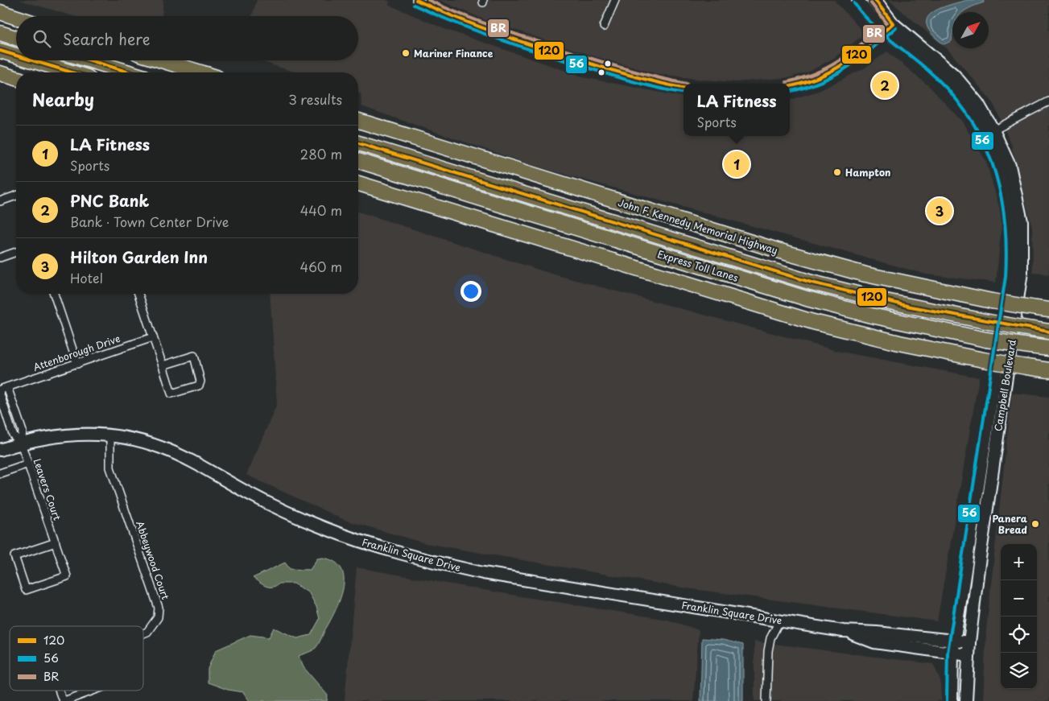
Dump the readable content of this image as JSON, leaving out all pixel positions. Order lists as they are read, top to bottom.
{
  "streets": {
    "highway": ["John F. Kennedy Memorial Highway", "Express Toll Lanes"],
    "main road": ["Campbell Boulevard", "Franklin Square Drive"],
    "street": ["Attenborough Drive", "Leavers Court", "Abbeywood Court"]
  },
  "crossings": [
    ["Attenborough Drive", "Leavers Court"],
    ["Attenborough Drive", "Franklin Square Drive"],
    ["Campbell Boulevard", "Franklin Square Drive"],
    ["Leavers Court", "Franklin Square Drive"],
    ["Franklin Square Drive", "Abbeywood Court"]
  ],
  "places": ["Mariner Finance", "Hampton", "Panera Bread"],
  "lines": ["transit line 120", "transit line BR", "transit line 56"],
  "legend": ["120", "56", "BR"],
  "north": "top right",
  "page": {
    "search": "Search here",
    "pins": ["2", "1", "3"],
    "heading": ["Nearby", "3 results"],
    "popup": ["LA Fitness", "Sports"],
    "list": [
      {
        "mark": "1",
        "name": "LA Fitness",
        "note": "Sports",
        "value": "280 m"
      },
      {
        "mark": "2",
        "name": "PNC Bank",
        "note": "Bank · Town Center Drive",
        "value": "440 m"
      },
      {
        "mark": "3",
        "name": "Hilton Garden Inn",
        "note": "Hotel",
        "value": "460 m"
      }
    ],
    "map_buttons": ["+", "−"]
  }
}
